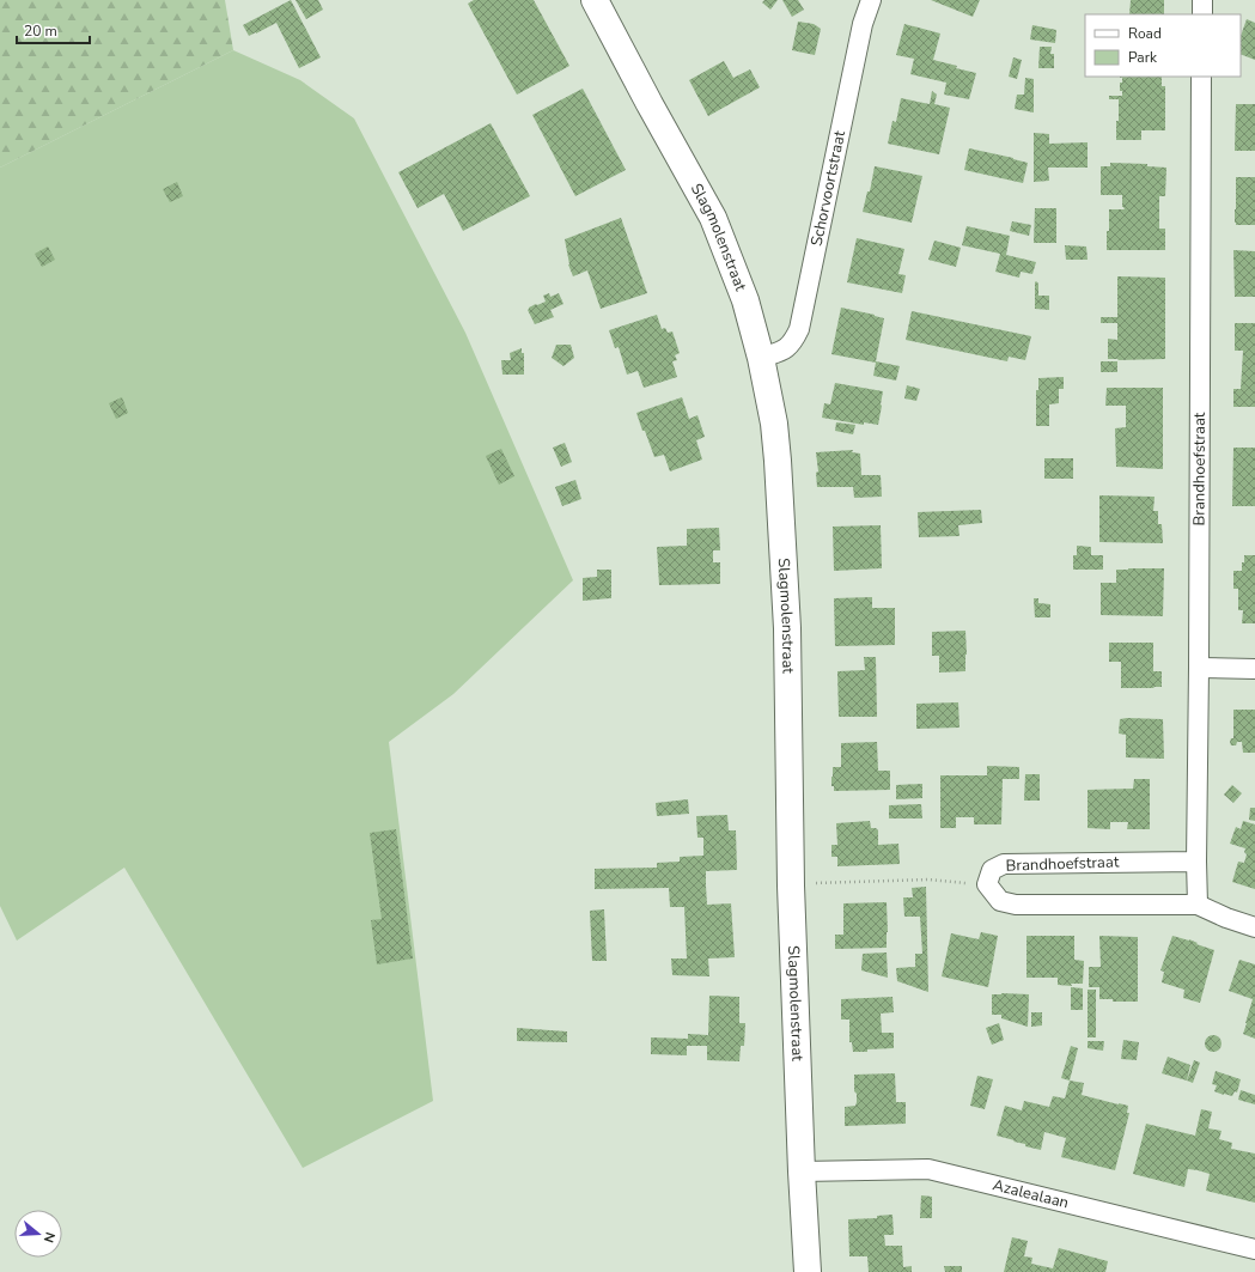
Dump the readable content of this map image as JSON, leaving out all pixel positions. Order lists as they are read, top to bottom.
{
  "streets": {
    "street": [
      "Schorvoortstraat",
      "Slagmolenstraat",
      "Brandhoefstraat",
      "Azalealaan"
    ]
  },
  "crossings": [
    ["Schorvoortstraat", "Slagmolenstraat"],
    ["Slagmolenstraat", "Azalealaan"]
  ],
  "legend": ["Road", "Park"],
  "scale_bar": "20 m",
  "north": "right"
}
